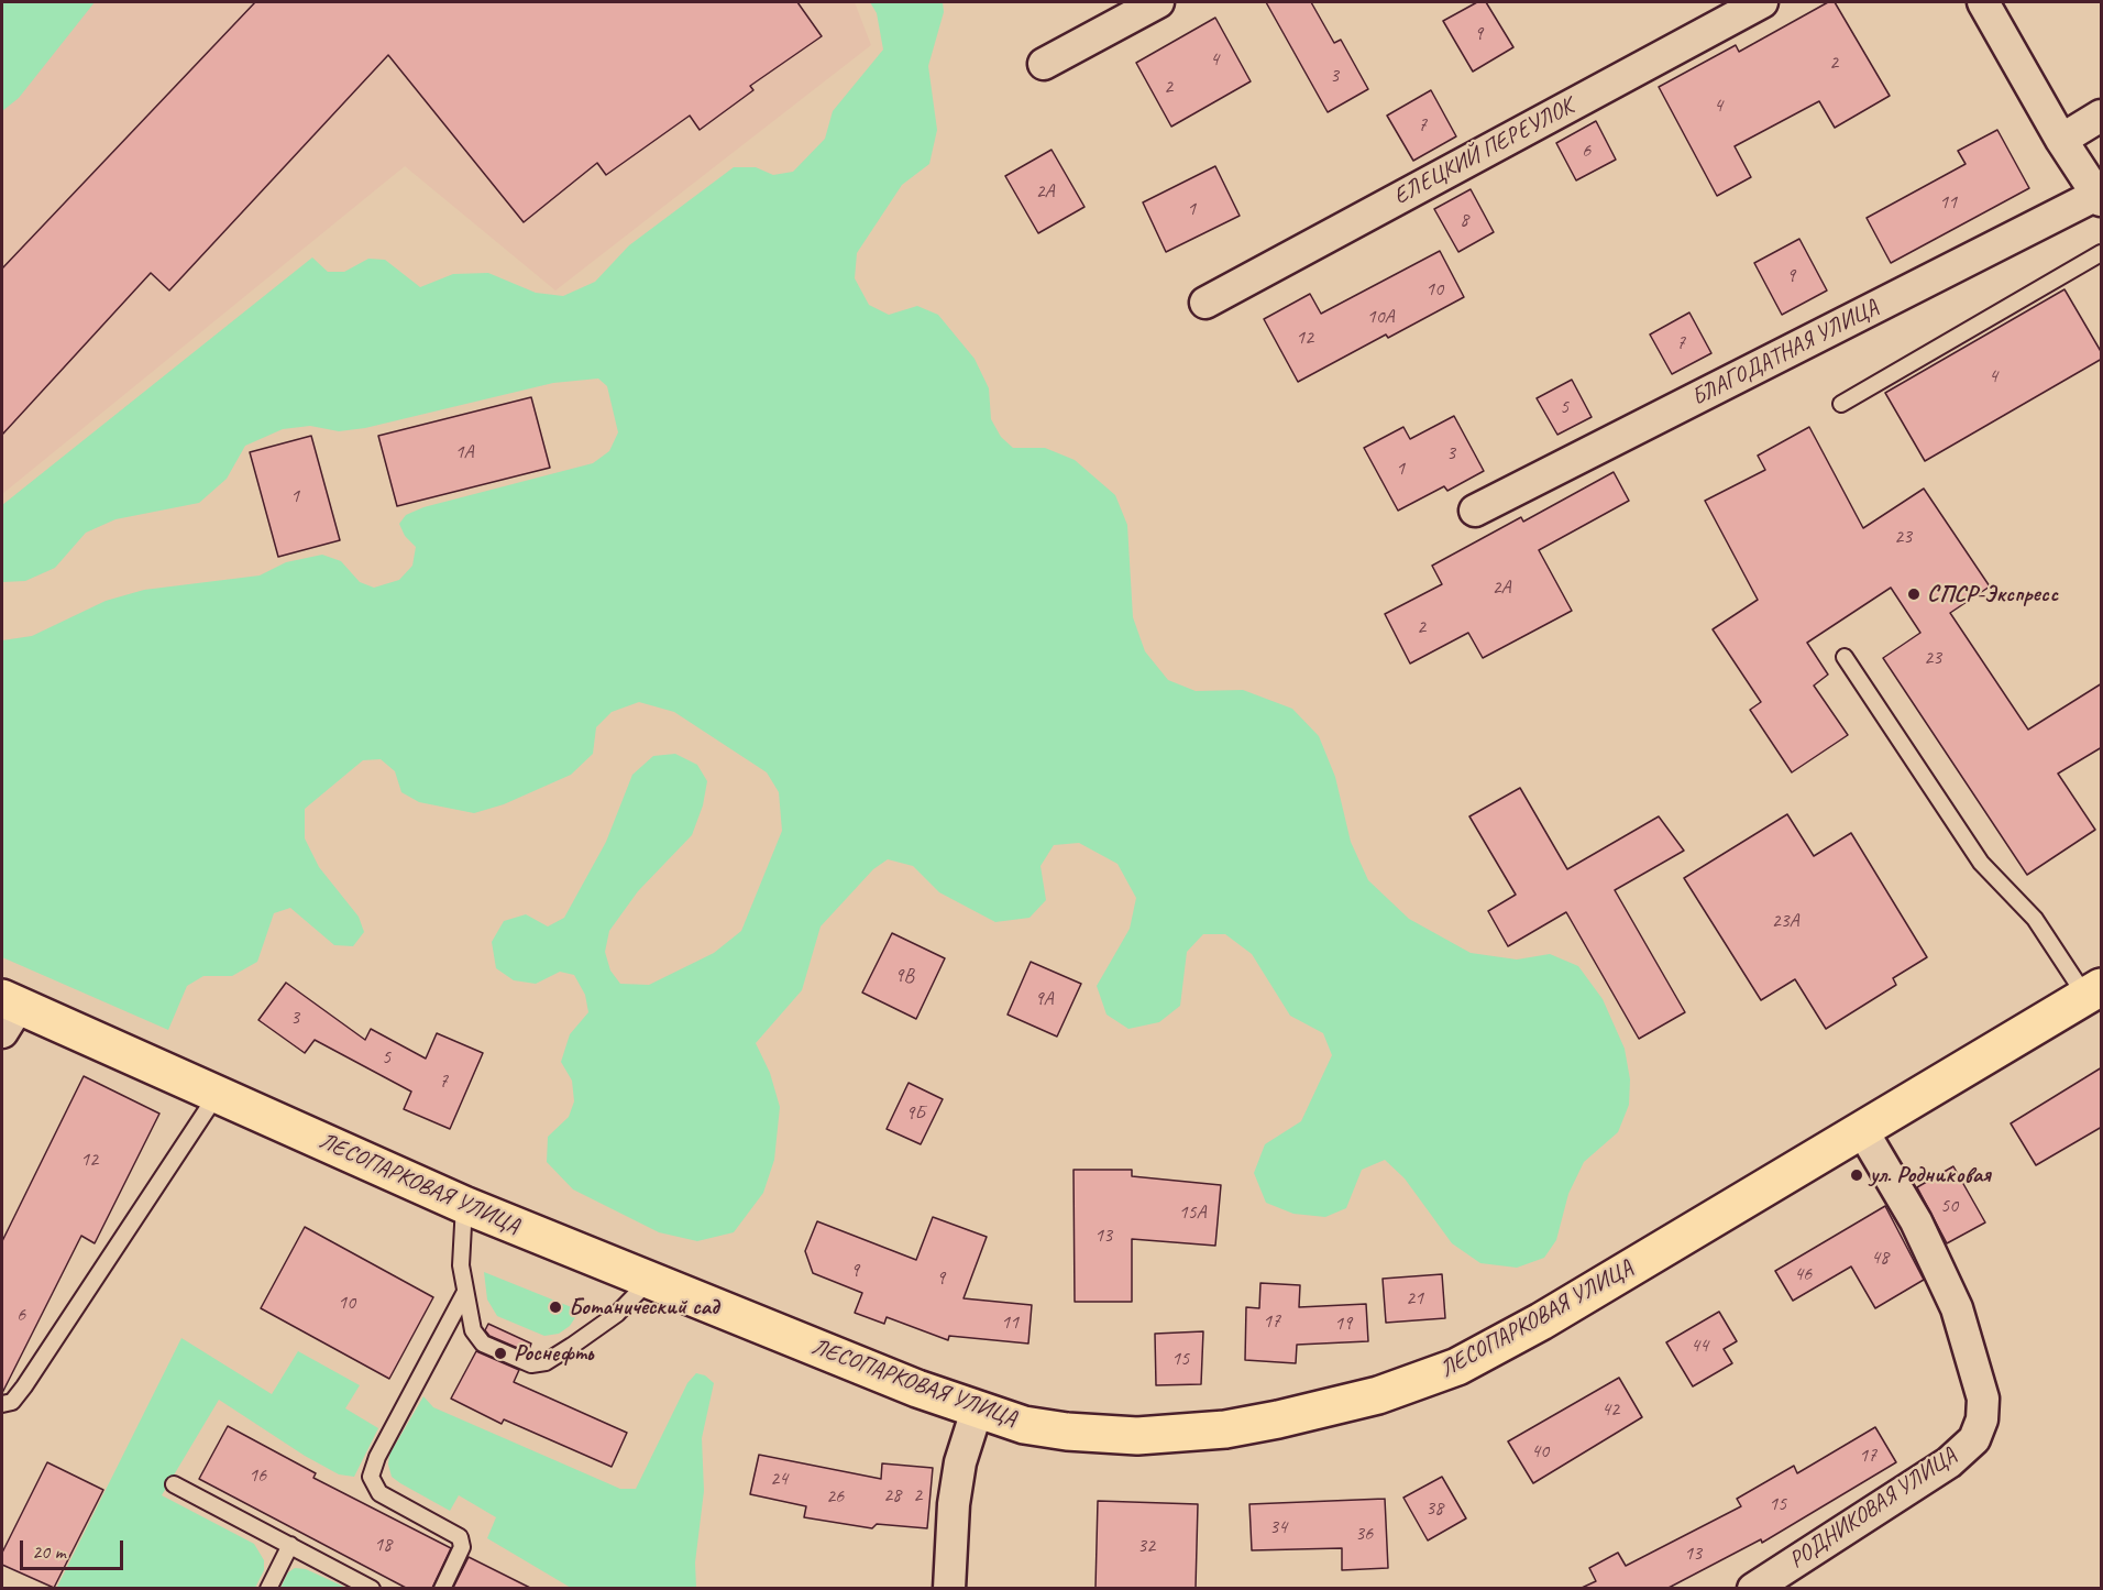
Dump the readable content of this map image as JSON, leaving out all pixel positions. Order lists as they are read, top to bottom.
{
  "streets": {
    "main road": ["ЛЕСОПАРКОВАЯ УЛИЦА"],
    "street": ["ЕЛЕЦКИЙ ПЕРЕУЛОК", "БЛАГОДАТНАЯ УЛИЦА", "РОДНИКОВАЯ УЛИЦА"]
  },
  "crossings": [
    ["ЛЕСОПАРКОВАЯ УЛИЦА", "РОДНИКОВАЯ УЛИЦА"]
  ],
  "places": [
    "СПСР-Экспресс",
    "ул. Родниковая",
    "Ботанический сад",
    "Роснефть"
  ],
  "house_numbers": [
    "9",
    "4",
    "2",
    "3",
    "2",
    "4",
    "7",
    "6",
    "2А",
    "11",
    "1",
    "8",
    "9",
    "10",
    "10А",
    "12",
    "7",
    "4",
    "5",
    "1А",
    "3",
    "1",
    "1",
    "23",
    "2А",
    "2",
    "23",
    "23А",
    "9В",
    "9А",
    "3",
    "5",
    "7",
    "9Б",
    "12",
    "50",
    "15А",
    "13",
    "48",
    "9",
    "46",
    "9",
    "21",
    "10",
    "6",
    "17",
    "11",
    "19",
    "44",
    "15",
    "42",
    "40",
    "17",
    "16",
    "24",
    "28",
    "2",
    "26",
    "15",
    "38",
    "34",
    "36",
    "18",
    "32",
    "13"
  ],
  "scale_bar": "20 m"
}
